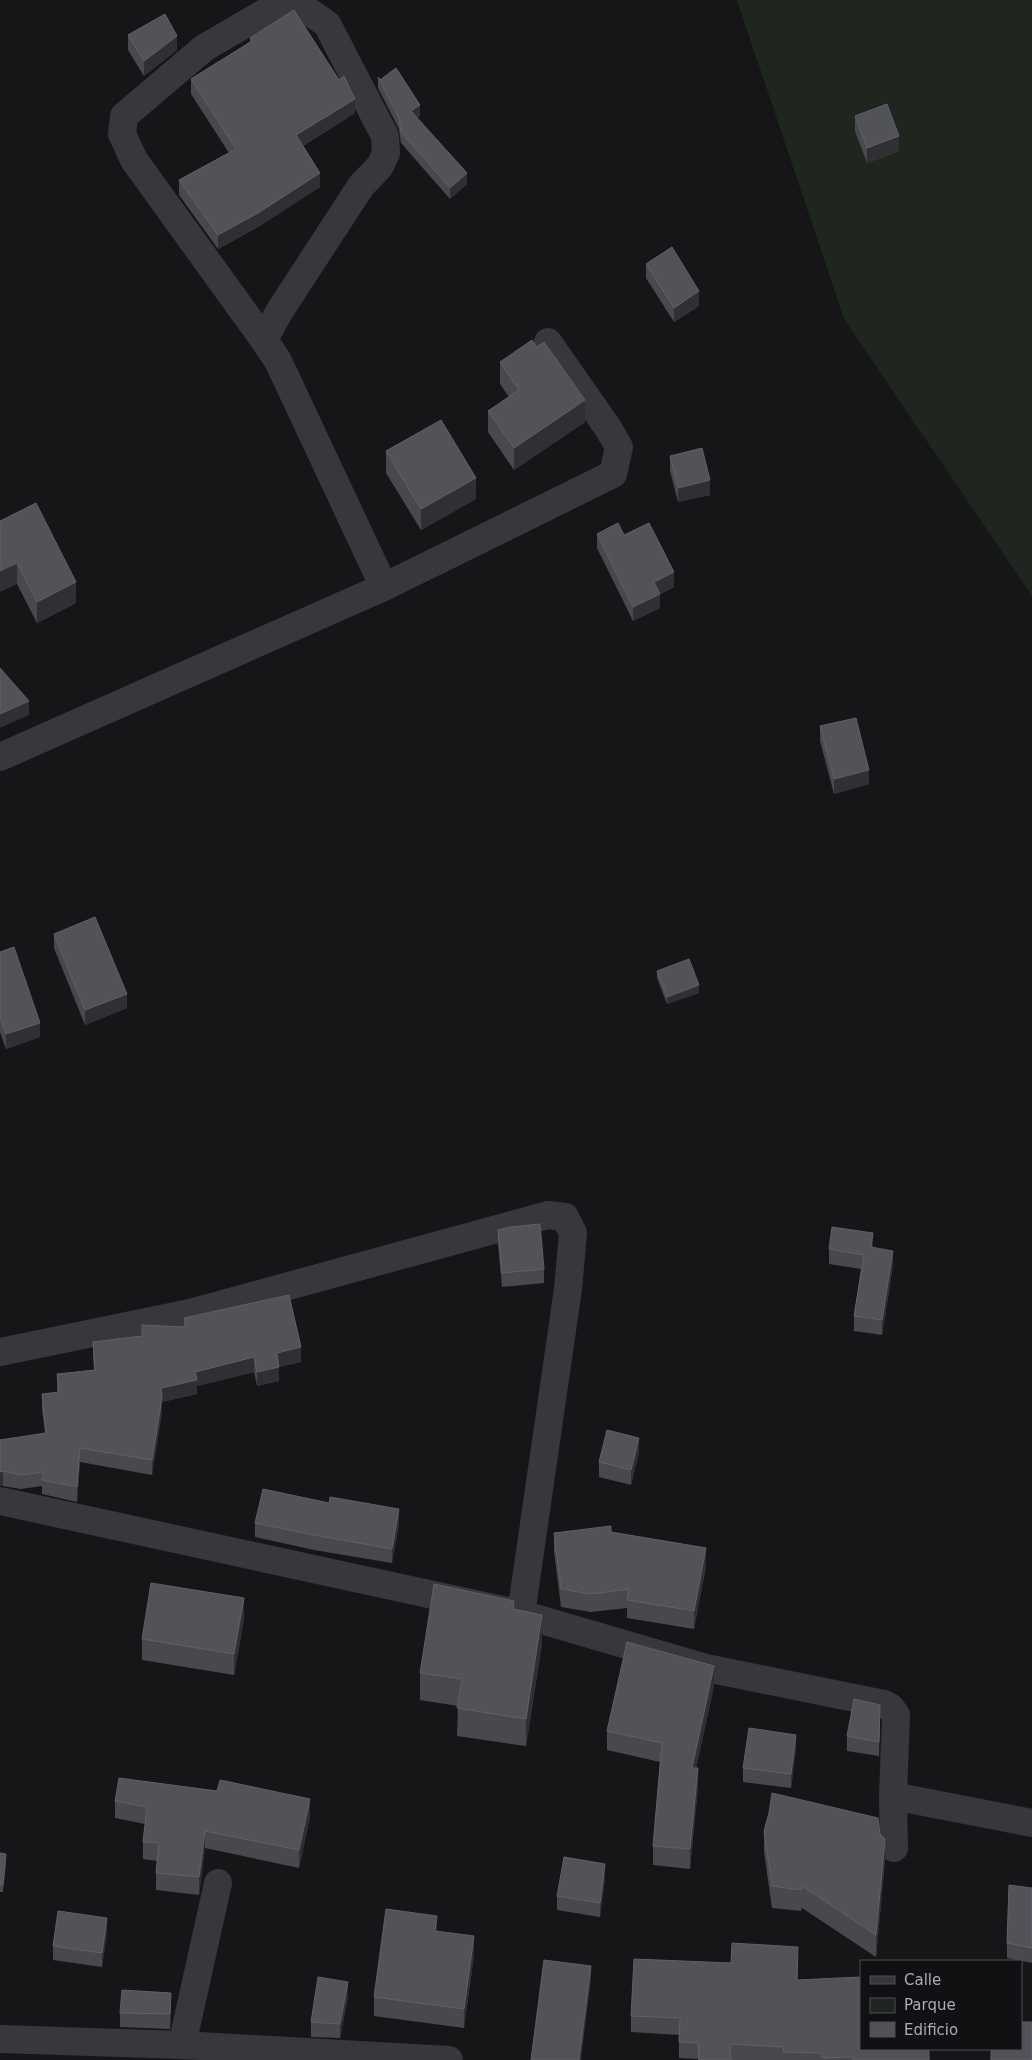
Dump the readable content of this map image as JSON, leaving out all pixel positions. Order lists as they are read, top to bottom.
{
  "legend": ["Calle", "Parque", "Edificio"]
}
